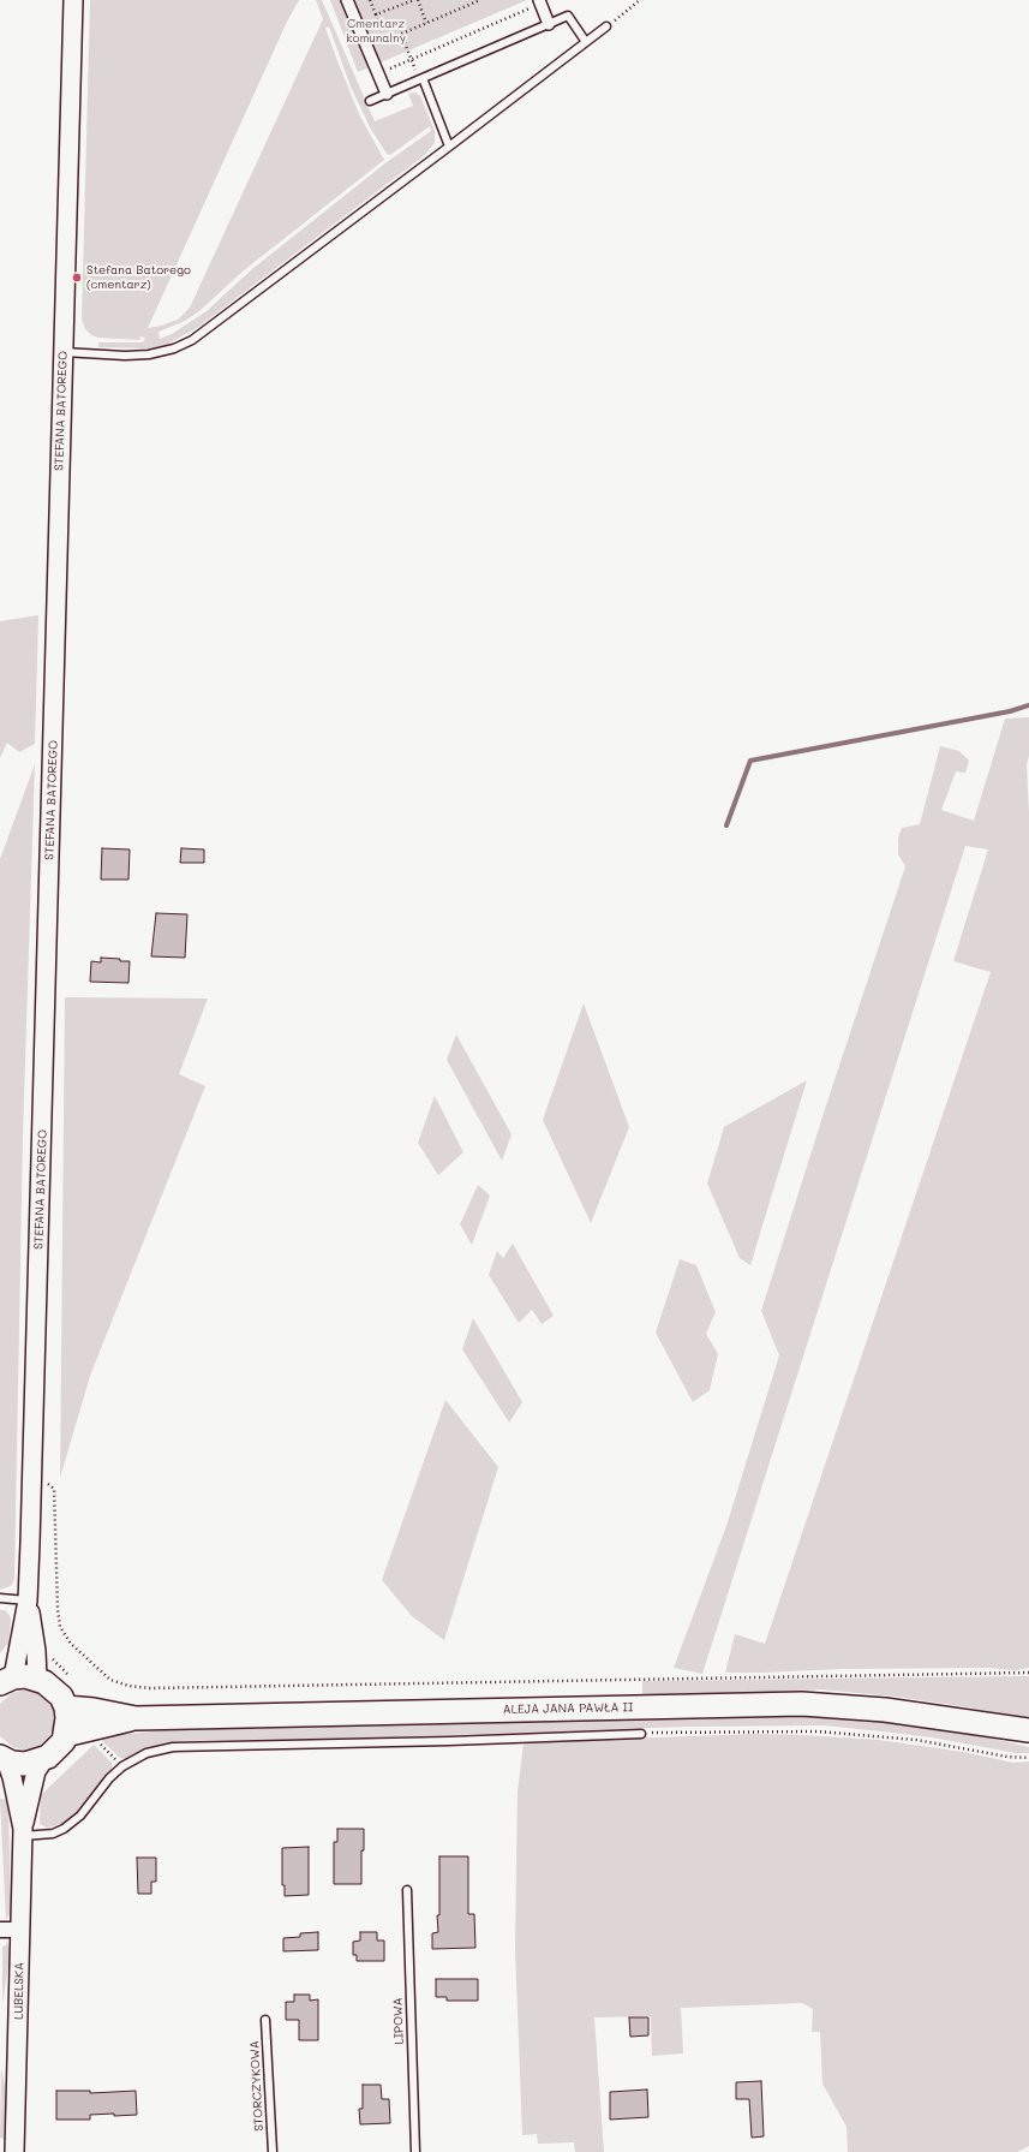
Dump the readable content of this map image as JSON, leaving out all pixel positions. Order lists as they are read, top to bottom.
{
  "streets": {
    "main road": ["ALEJA JANA PAWŁA II"],
    "street": ["STEFANA BATOREGO", "LUBELSKA"],
    "lane": ["LIPOWA", "STORCZYKOWA"]
  },
  "parks": ["Cmentarz komunalny"],
  "places": ["Stefana Batorego (cmentarz)"]
}
